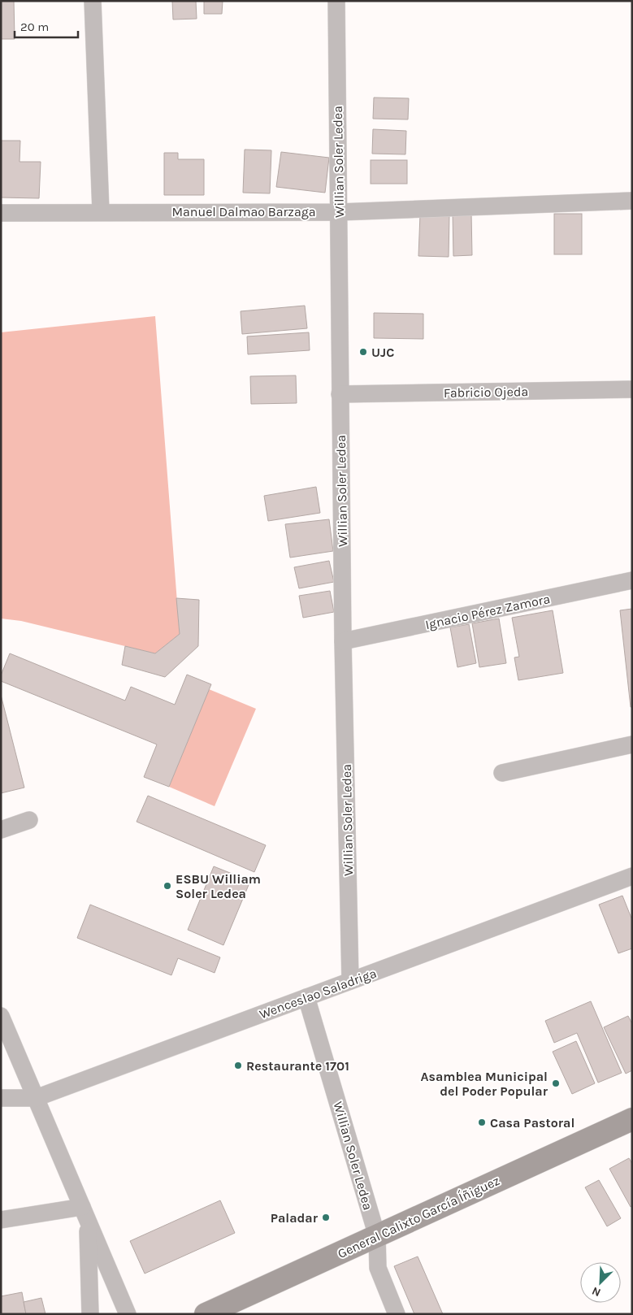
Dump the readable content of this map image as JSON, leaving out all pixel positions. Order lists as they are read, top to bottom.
{
  "streets": {
    "main road": ["General Calixto García Íñiguez"],
    "street": [
      "Willian Soler Ledea",
      "Manuel Dalmao Barzaga",
      "Fabricio Ojeda",
      "Ignacio Pérez Zamora",
      "Wenceslao Saladriga"
    ]
  },
  "crossings": [
    ["Willian Soler Ledea", "Manuel Dalmao Barzaga"],
    ["Willian Soler Ledea", "Fabricio Ojeda"],
    ["Willian Soler Ledea", "Ignacio Pérez Zamora"],
    ["Willian Soler Ledea", "Wenceslao Saladriga"],
    ["Willian Soler Ledea", "General Calixto García Íñiguez"]
  ],
  "places": [
    "UJC",
    "ESBU William Soler Ledea",
    "Restaurante 1701",
    "Asamblea Municipal del Poder Popular",
    "Casa Pastoral",
    "Paladar"
  ],
  "scale_bar": "20 m",
  "north": "bottom left"
}
